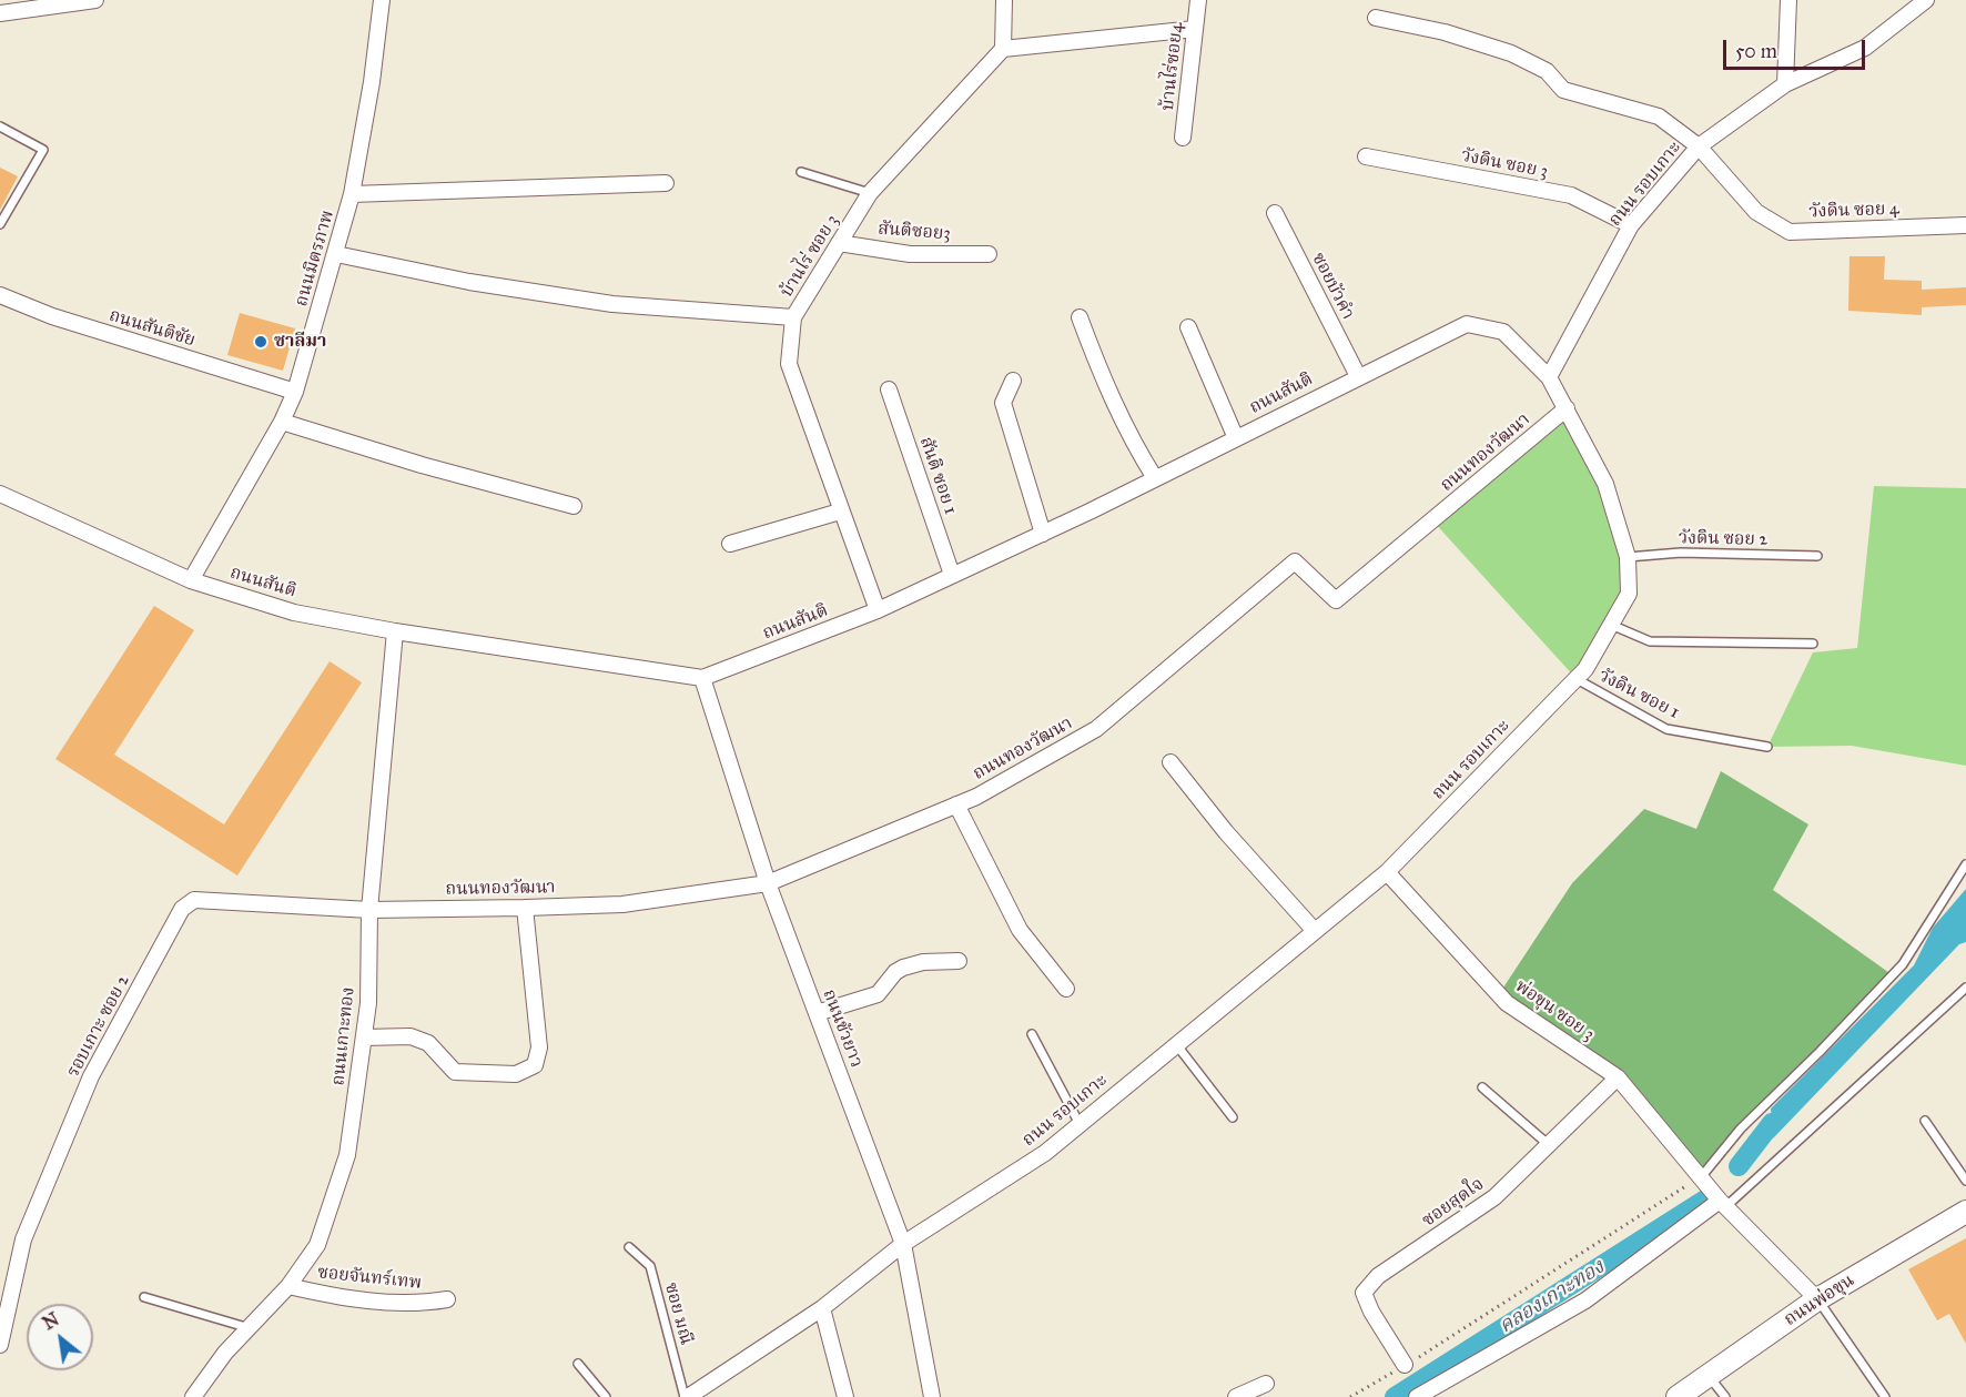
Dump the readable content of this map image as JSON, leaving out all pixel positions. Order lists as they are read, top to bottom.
{
  "streets": {
    "main road": ["ถนนพ่อขุน"],
    "street": [
      "บ้านไร่ซอย4",
      "วังดิน ซอย 3",
      "ถนน รอบเกาะ",
      "วังดิน ซอย 4",
      "สันติซอย3",
      "บ้านไร่ ซอย 3",
      "ถนนมิตรภาพ",
      "ซอยบัวคำ",
      "ถนนสันติชัย",
      "ถนนสันติ",
      "ถนนทองวัฒนา",
      "สันติ ซอย 1",
      "พ่อขุน ซอย 3",
      "รอบเกาะ ซอย 2",
      "ถนนขัวยาว",
      "ถนนเกาะทอง",
      "ซอยสุดใจ",
      "ซอยจันทร์เทพ"
    ],
    "lane": ["วังดิน ซอย 2", "วังดิน ซอย 1", "ซอย มณี"]
  },
  "crossings": [
    ["วังดิน ซอย 3", "ถนน รอบเกาะ"],
    ["ถนน รอบเกาะ", "วังดิน ซอย 4"],
    ["ถนน รอบเกาะ", "ถนนสันติ"],
    ["ถนน รอบเกาะ", "ถนนทองวัฒนา"],
    ["ถนน รอบเกาะ", "วังดิน ซอย 2"],
    ["ถนน รอบเกาะ", "วังดิน ซอย 1"],
    ["ถนน รอบเกาะ", "พ่อขุน ซอย 3"],
    ["ถนน รอบเกาะ", "ถนนขัวยาว"],
    ["ถนน รอบเกาะ", "ซอย มณี"],
    ["สันติซอย3", "บ้านไร่ ซอย 3"],
    ["บ้านไร่ ซอย 3", "ถนนสันติ"],
    ["ถนนมิตรภาพ", "ถนนสันติชัย"],
    ["ถนนมิตรภาพ", "ถนนสันติ"],
    ["ซอยบัวคำ", "ถนนสันติ"],
    ["ถนนสันติ", "สันติ ซอย 1"],
    ["ถนนสันติ", "ถนนขัวยาว"],
    ["ถนนสันติ", "ถนนเกาะทอง"],
    ["ถนนทองวัฒนา", "รอบเกาะ ซอย 2"],
    ["ถนนทองวัฒนา", "ถนนขัวยาว"],
    ["ถนนทองวัฒนา", "ถนนเกาะทอง"],
    ["พ่อขุน ซอย 3", "ซอยสุดใจ"],
    ["รอบเกาะ ซอย 2", "ถนนเกาะทอง"],
    ["ถนนเกาะทอง", "ซอยจันทร์เทพ"]
  ],
  "water": ["คลองเกาะทอง"],
  "places": ["ซาลีมา"],
  "scale_bar": "50 m",
  "north": "top left"
}
